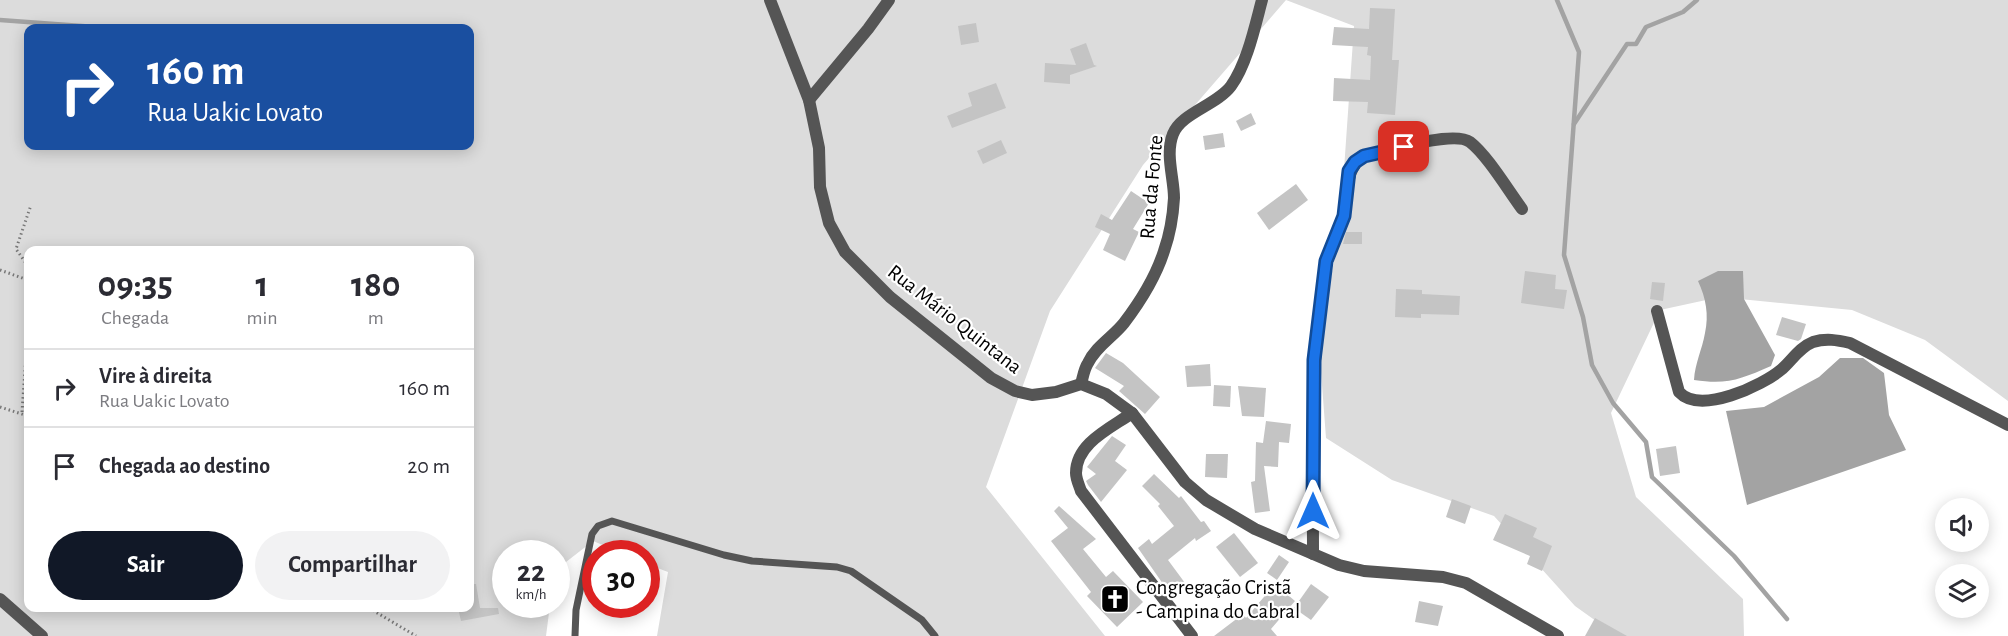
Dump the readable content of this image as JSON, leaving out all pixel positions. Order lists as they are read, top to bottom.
{
  "streets": {
    "street": ["Rua da Fonte", "Rua Mário Quintana"]
  },
  "crossings": [
    ["Rua da Fonte", "Rua Mário Quintana"]
  ],
  "places": {
    "church": ["Congregação Cristã - Campina do Cabral"]
  },
  "page": {
    "turn": ["160 m", "Rua Uakic Lovato"],
    "eta": [
      "09:35",
      "Chegada",
      "1",
      "min",
      "180",
      "m"
    ],
    "list": [
      {
        "name": "Vire à direita",
        "note": "Rua Uakic Lovato",
        "value": "160 m"
      },
      {
        "name": "Chegada ao destino",
        "value": "20 m"
      }
    ],
    "buttons": ["Sair", "Compartilhar"],
    "speed": "22 km/h",
    "limit": "30"
  }
}
